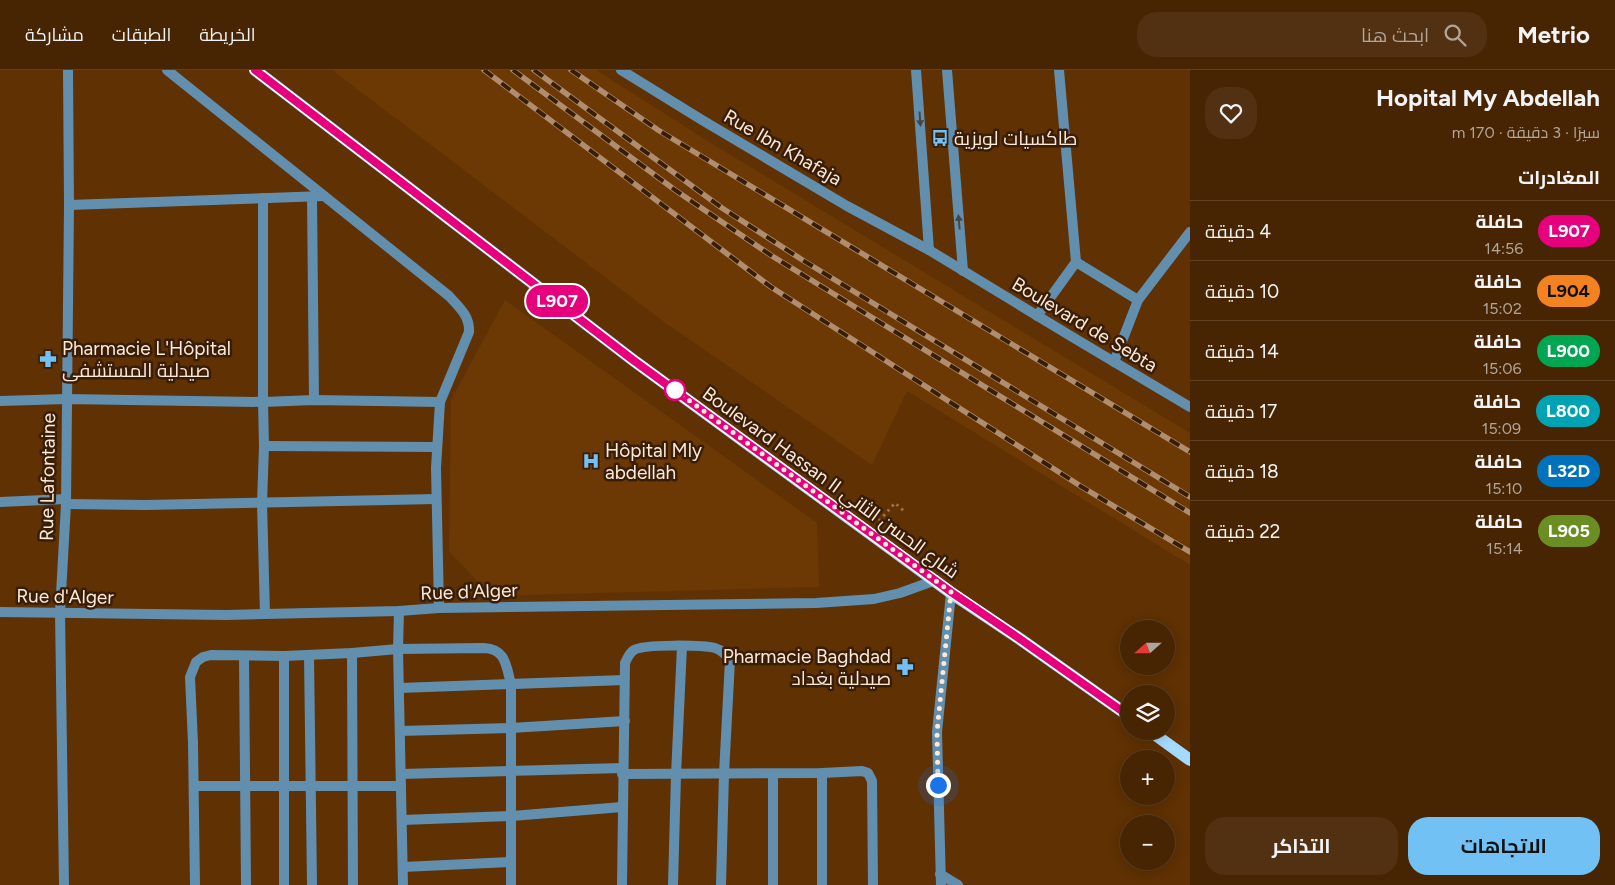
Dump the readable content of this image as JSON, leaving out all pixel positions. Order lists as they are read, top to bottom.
{
  "streets": {
    "main road": ["Boulevard Hassan II شارع الحسن الثاني"],
    "street": [
      "Rue Ibn Khafaja",
      "Boulevard de Sebta",
      "Rue Lafontaine",
      "Rue d'Alger"
    ]
  },
  "crossings": [
    ["Rue Ibn Khafaja", "Boulevard de Sebta"],
    ["Rue Lafontaine", "Rue d'Alger"],
    ["Boulevard Hassan II شارع الحسن الثاني", "Rue d'Alger"]
  ],
  "places": {
    "bus stop": ["طاكسيات لويزية"],
    "pharmacy": ["Pharmacie L'Hôpital صيدلية المستشفى", "Pharmacie Baghdad صيدلية بغداد"],
    "hospital": ["Hôpital Mly abdellah"]
  },
  "lines": ["bus line L907"],
  "north": "left",
  "page": {
    "header": "Metrio",
    "search": "ابحث هنا",
    "nav": ["الخريطة", "الطبقات", "مشاركة"],
    "heading": [
      ["Hopital My Abdellah", "سيرًا · 3 دقيقة · 170 m"],
      "المغادرات"
    ],
    "on_map": "L907",
    "list": [
      {
        "mark": "L907",
        "name": "حافلة",
        "note": "14:56",
        "value": "4 دقيقة"
      },
      {
        "mark": "L904",
        "name": "حافلة",
        "note": "15:02",
        "value": "10 دقيقة"
      },
      {
        "mark": "L900",
        "name": "حافلة",
        "note": "15:06",
        "value": "14 دقيقة"
      },
      {
        "mark": "L800",
        "name": "حافلة",
        "note": "15:09",
        "value": "17 دقيقة"
      },
      {
        "mark": "L32D",
        "name": "حافلة",
        "note": "15:10",
        "value": "18 دقيقة"
      },
      {
        "mark": "L905",
        "name": "حافلة",
        "note": "15:14",
        "value": "22 دقيقة"
      }
    ],
    "map_buttons": ["+", "−"],
    "buttons": ["الاتجاهات", "التذاكر"]
  }
}
